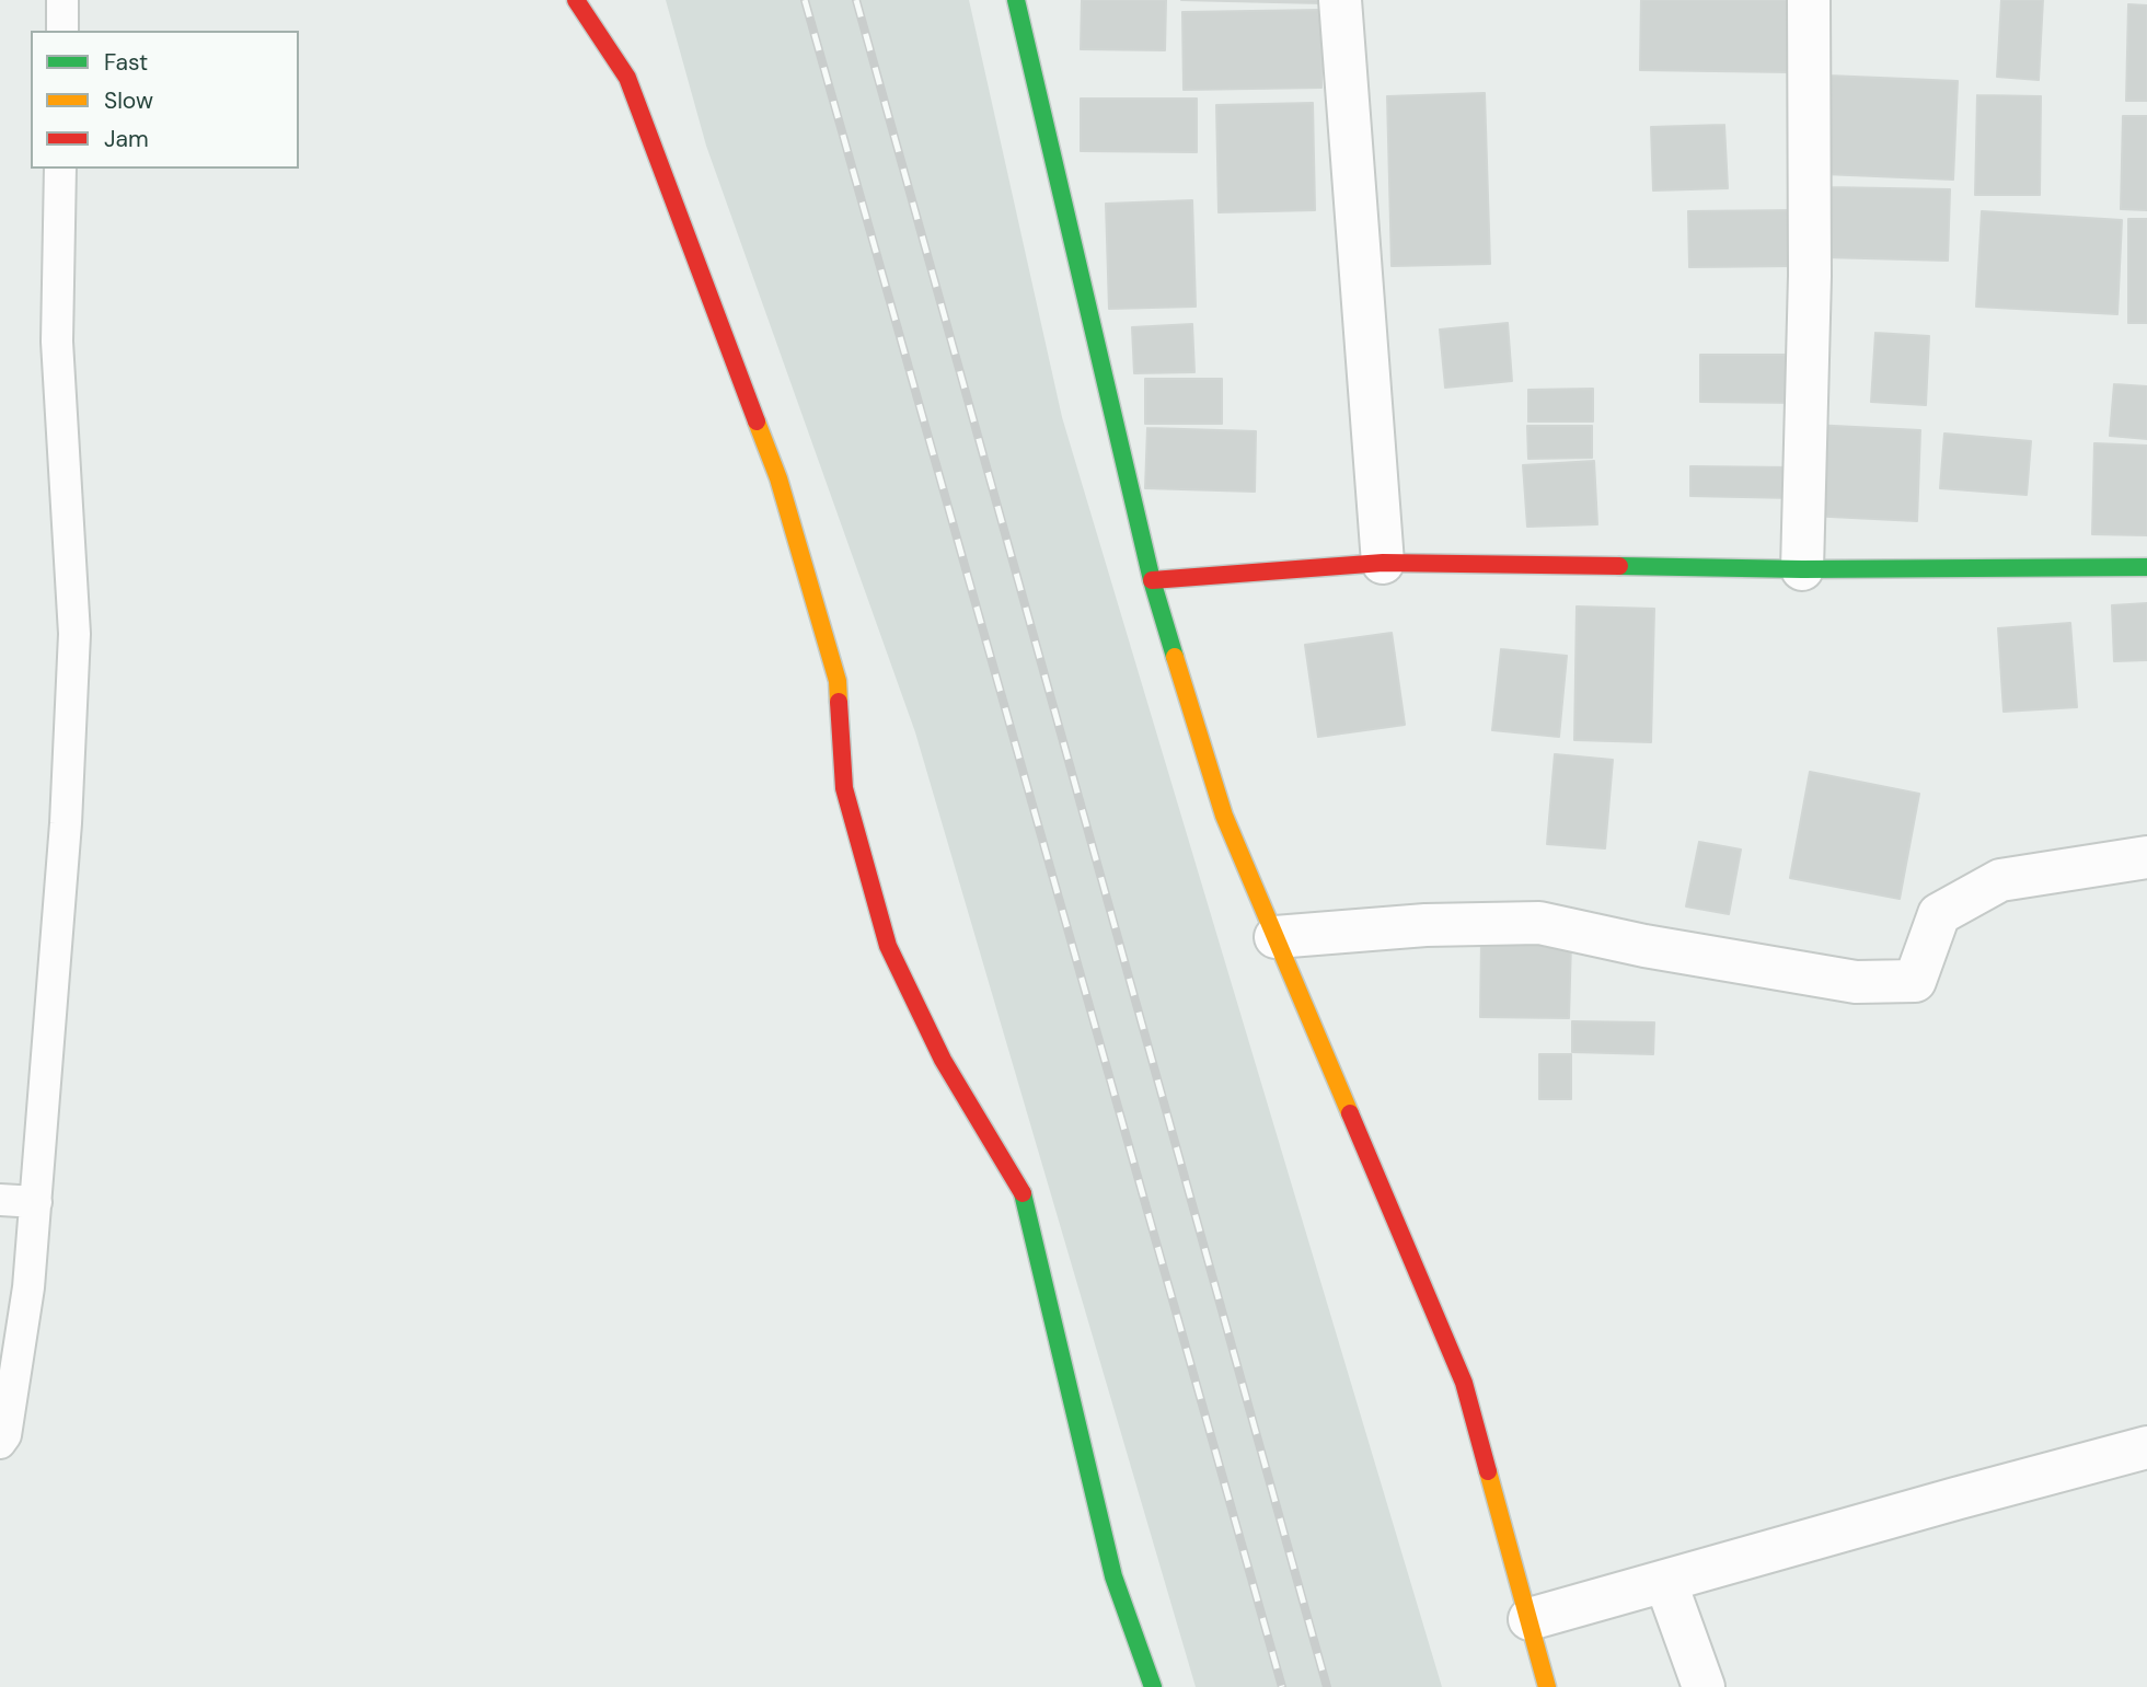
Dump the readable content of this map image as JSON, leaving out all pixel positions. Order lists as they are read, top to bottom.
{
  "legend": ["Fast", "Slow", "Jam"]
}
